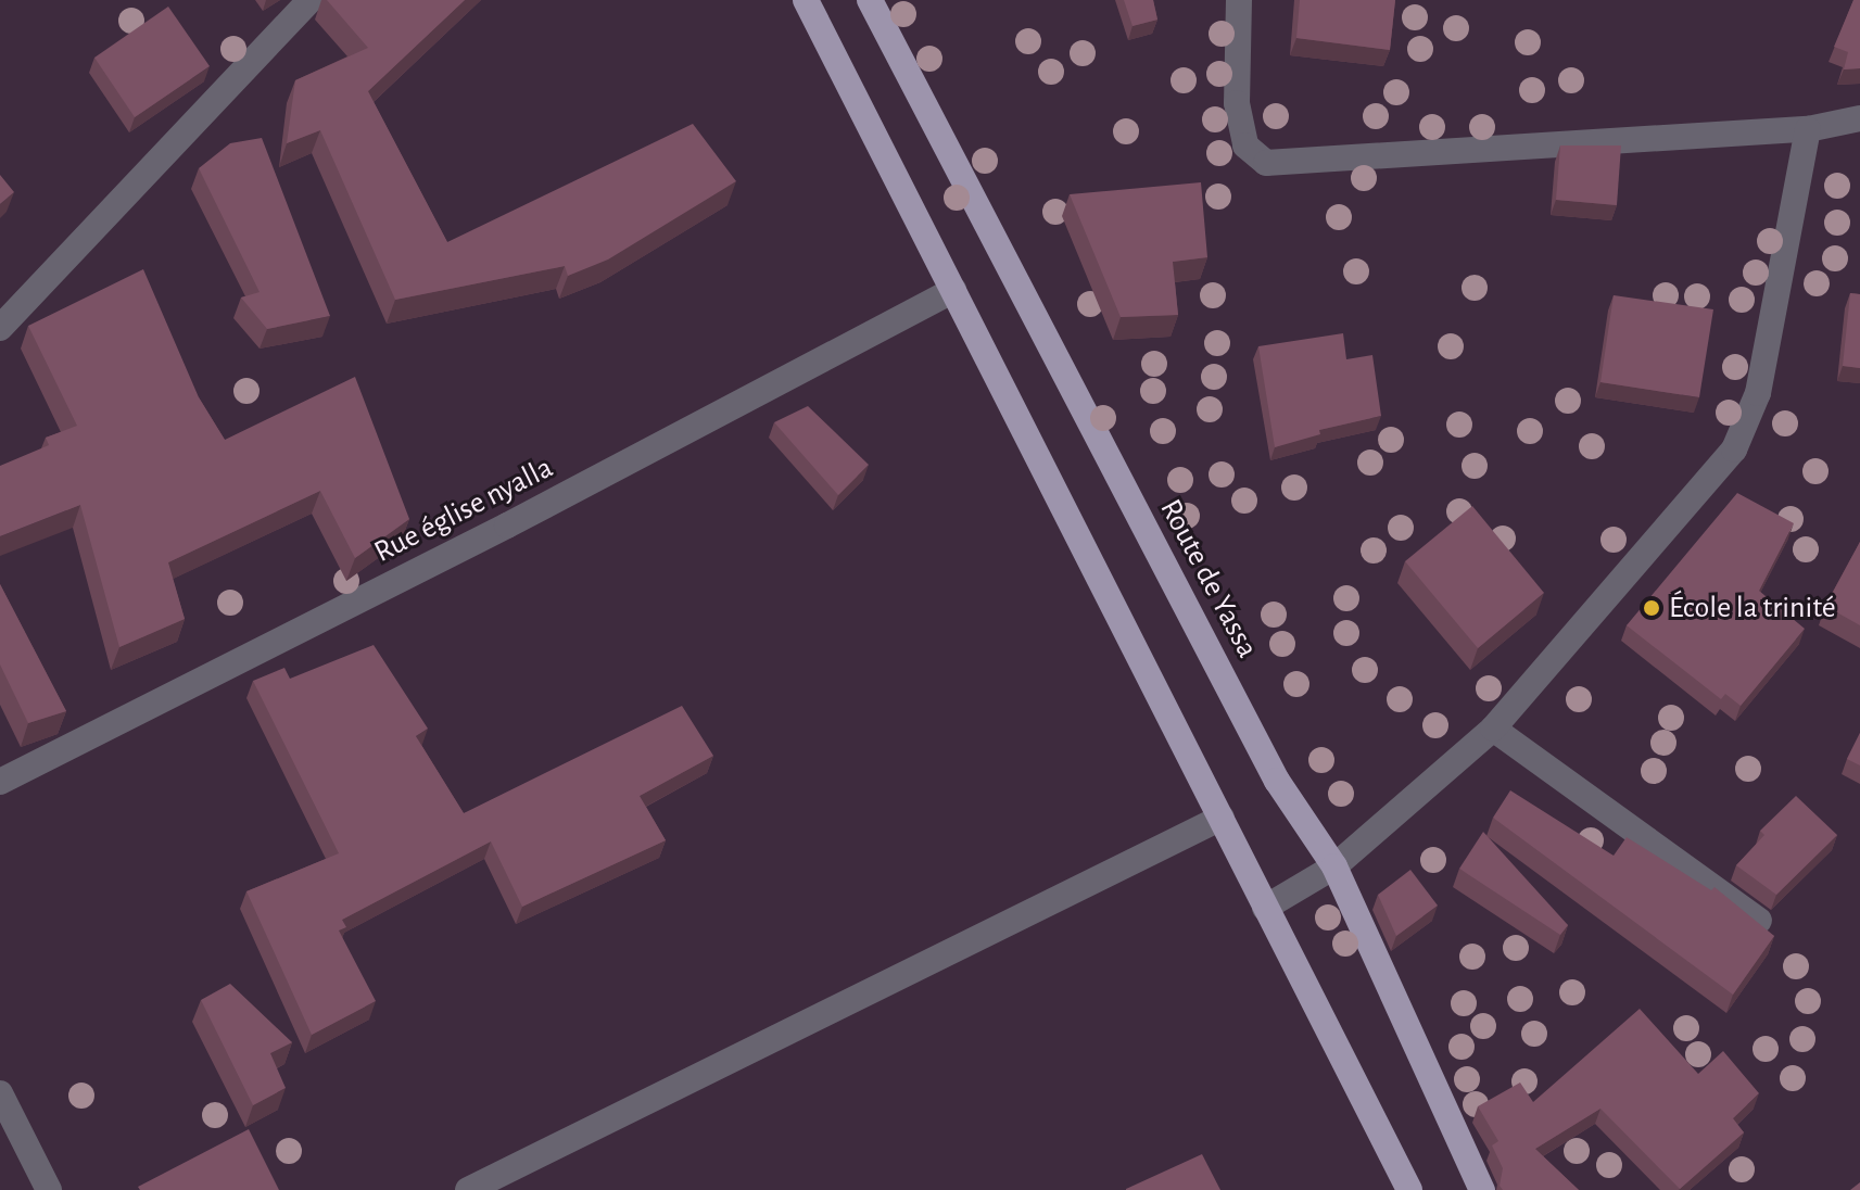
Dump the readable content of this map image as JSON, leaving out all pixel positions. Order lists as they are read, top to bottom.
{
  "streets": {
    "main road": ["Route de Yassa"],
    "street": ["Rue église nyalla"]
  },
  "places": ["École la trinité"]
}
